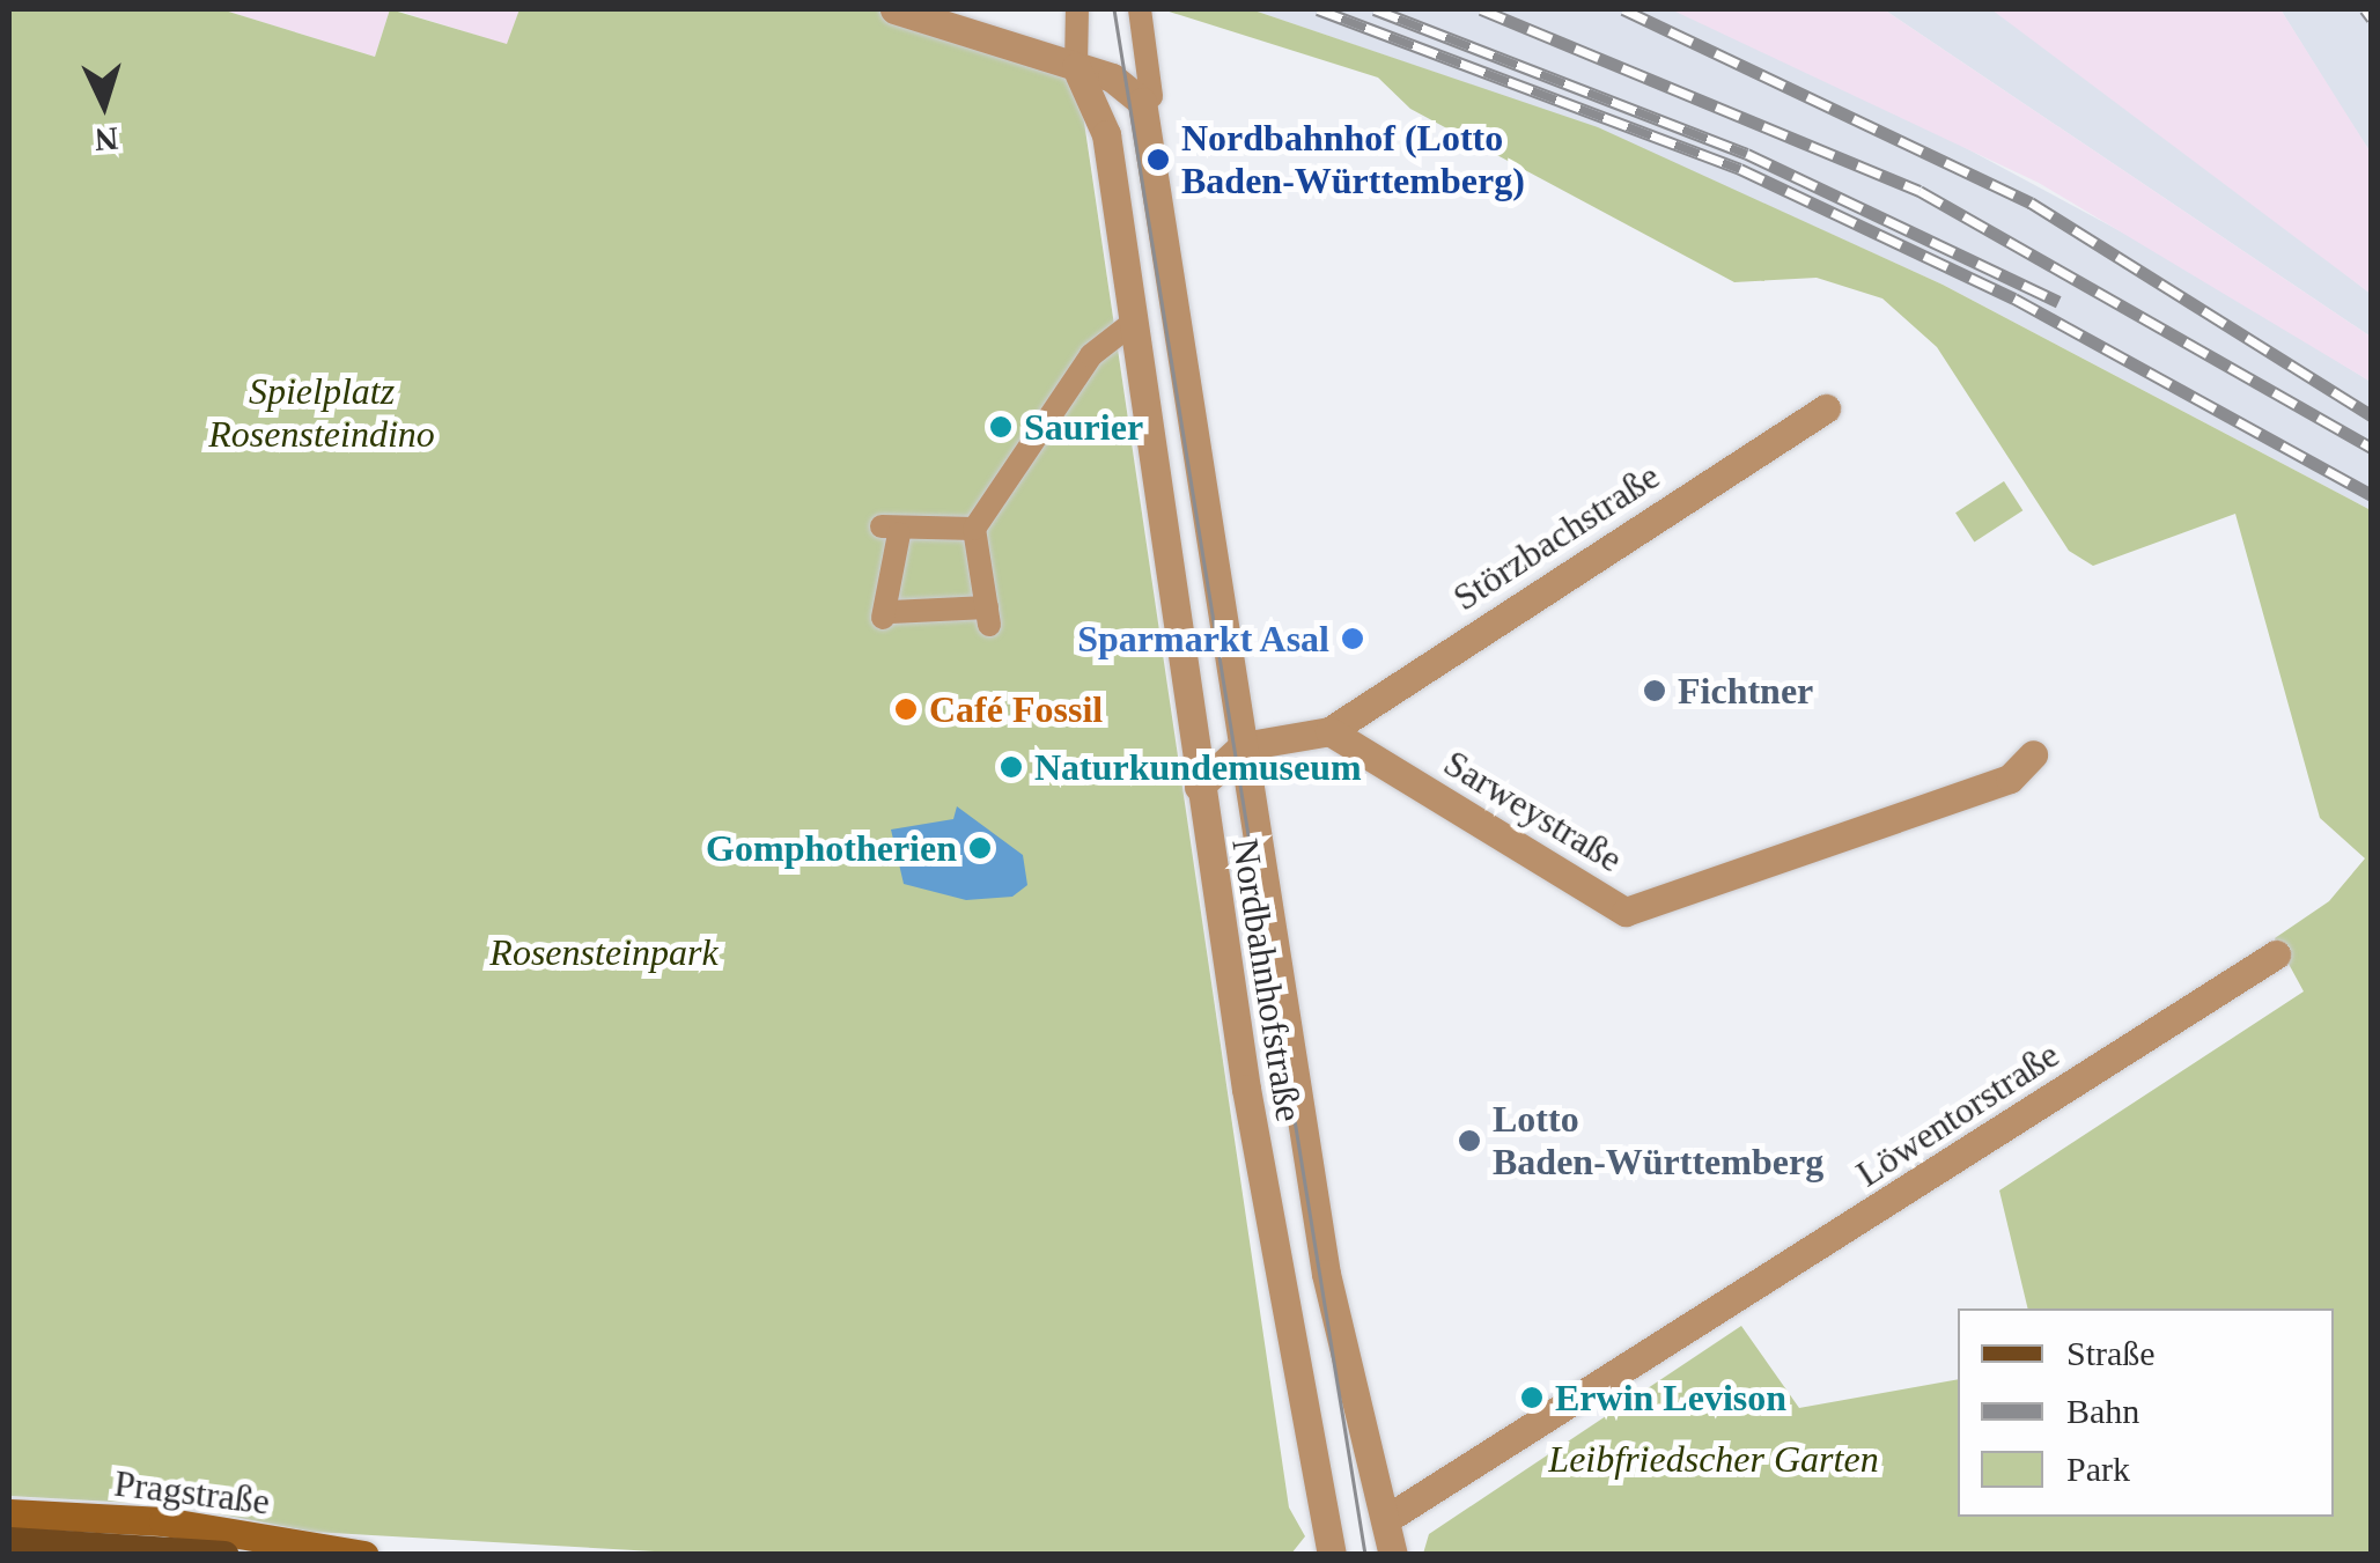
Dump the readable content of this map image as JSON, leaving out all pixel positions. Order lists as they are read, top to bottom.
{
  "streets": {
    "main road": ["Pragstraße"],
    "street": [
      "Störzbachstraße",
      "Sarweystraße",
      "Nordbahnhofstraße",
      "Löwentorstraße"
    ]
  },
  "crossings": [
    ["Störzbachstraße", "Sarweystraße"],
    ["Nordbahnhofstraße", "Löwentorstraße"]
  ],
  "parks": ["Spielplatz Rosensteindino", "Rosensteinpark", "Leibfriedscher Garten"],
  "places": [
    "Nordbahnhof (Lotto Baden-Württemberg)",
    "Saurier",
    "Sparmarkt Asal",
    "Fichtner",
    "Café Fossil",
    "Naturkundemuseum",
    "Gomphotherien",
    "Lotto Baden-Württemberg",
    "Erwin Levison"
  ],
  "legend": ["Straße", "Bahn", "Park"],
  "north": "bottom"
}
